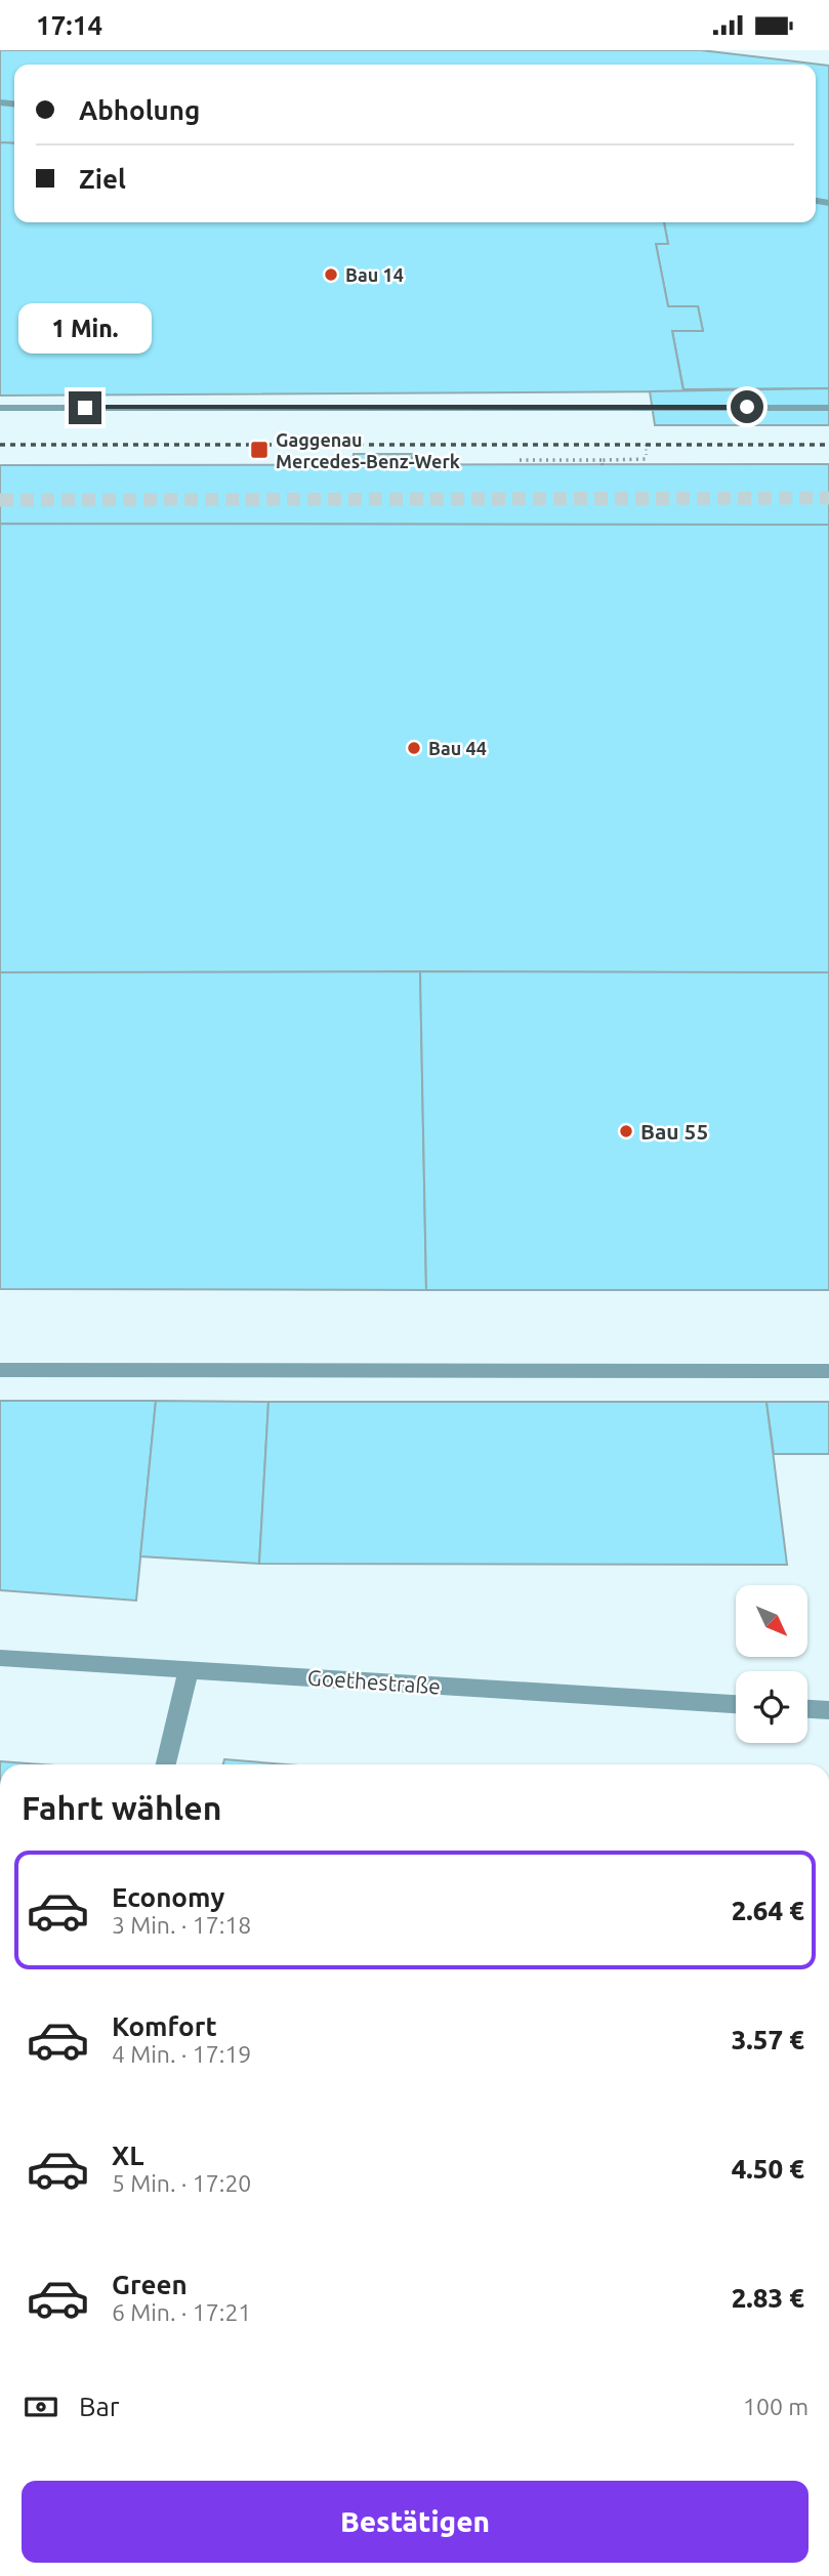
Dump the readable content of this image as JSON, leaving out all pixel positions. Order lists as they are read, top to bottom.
{
  "streets": {
    "street": ["Goethestraße"]
  },
  "places": {
    "other": ["Bau 14", "Bau 44", "Bau 55"],
    "transit": ["Gaggenau Mercedes-Benz-Werk"]
  },
  "north": "bottom right",
  "page": {
    "status": "17:14",
    "banner": ["Abholung", "Ziel"],
    "bubble": "1 Min.",
    "heading": "Fahrt wählen",
    "list": [
      {
        "name": "Economy",
        "note": "3 Min. · 17:18",
        "value": "2.64 €"
      },
      {
        "name": "Komfort",
        "note": "4 Min. · 17:19",
        "value": "3.57 €"
      },
      {
        "name": "XL",
        "note": "5 Min. · 17:20",
        "value": "4.50 €"
      },
      {
        "name": "Green",
        "note": "6 Min. · 17:21",
        "value": "2.83 €"
      }
    ],
    "pay": ["Bar", "100 m"],
    "buttons": "Bestätigen"
  }
}
